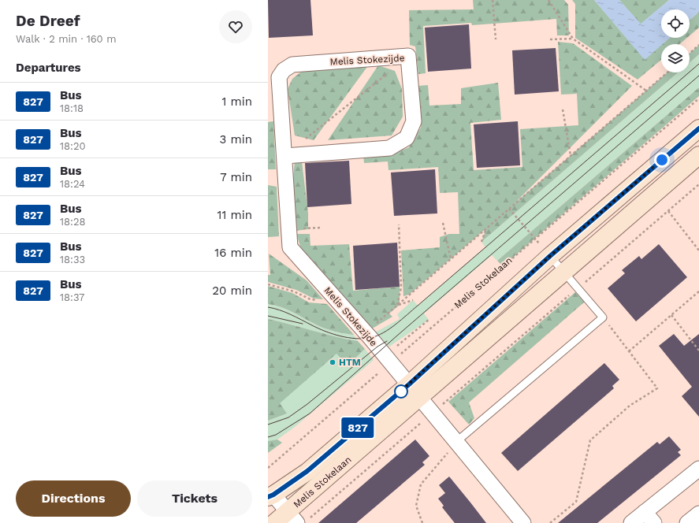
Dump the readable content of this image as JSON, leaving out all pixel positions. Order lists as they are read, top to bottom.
{
  "streets": {
    "street": ["Melis Stokezijde", "Melis Stokelaan"]
  },
  "crossings": [
    ["Melis Stokezijde", "Melis Stokelaan"]
  ],
  "places": ["HTM"],
  "lines": ["bus line 827"],
  "page": {
    "heading": [
      ["De Dreef", "Walk · 2 min · 160 m"],
      "Departures"
    ],
    "on_map": "827",
    "list": [
      {
        "mark": "827",
        "name": "Bus",
        "note": "18:18",
        "value": "1 min"
      },
      {
        "mark": "827",
        "name": "Bus",
        "note": "18:20",
        "value": "3 min"
      },
      {
        "mark": "827",
        "name": "Bus",
        "note": "18:24",
        "value": "7 min"
      },
      {
        "mark": "827",
        "name": "Bus",
        "note": "18:28",
        "value": "11 min"
      },
      {
        "mark": "827",
        "name": "Bus",
        "note": "18:33",
        "value": "16 min"
      },
      {
        "mark": "827",
        "name": "Bus",
        "note": "18:37",
        "value": "20 min"
      }
    ],
    "buttons": ["Directions", "Tickets"]
  }
}
